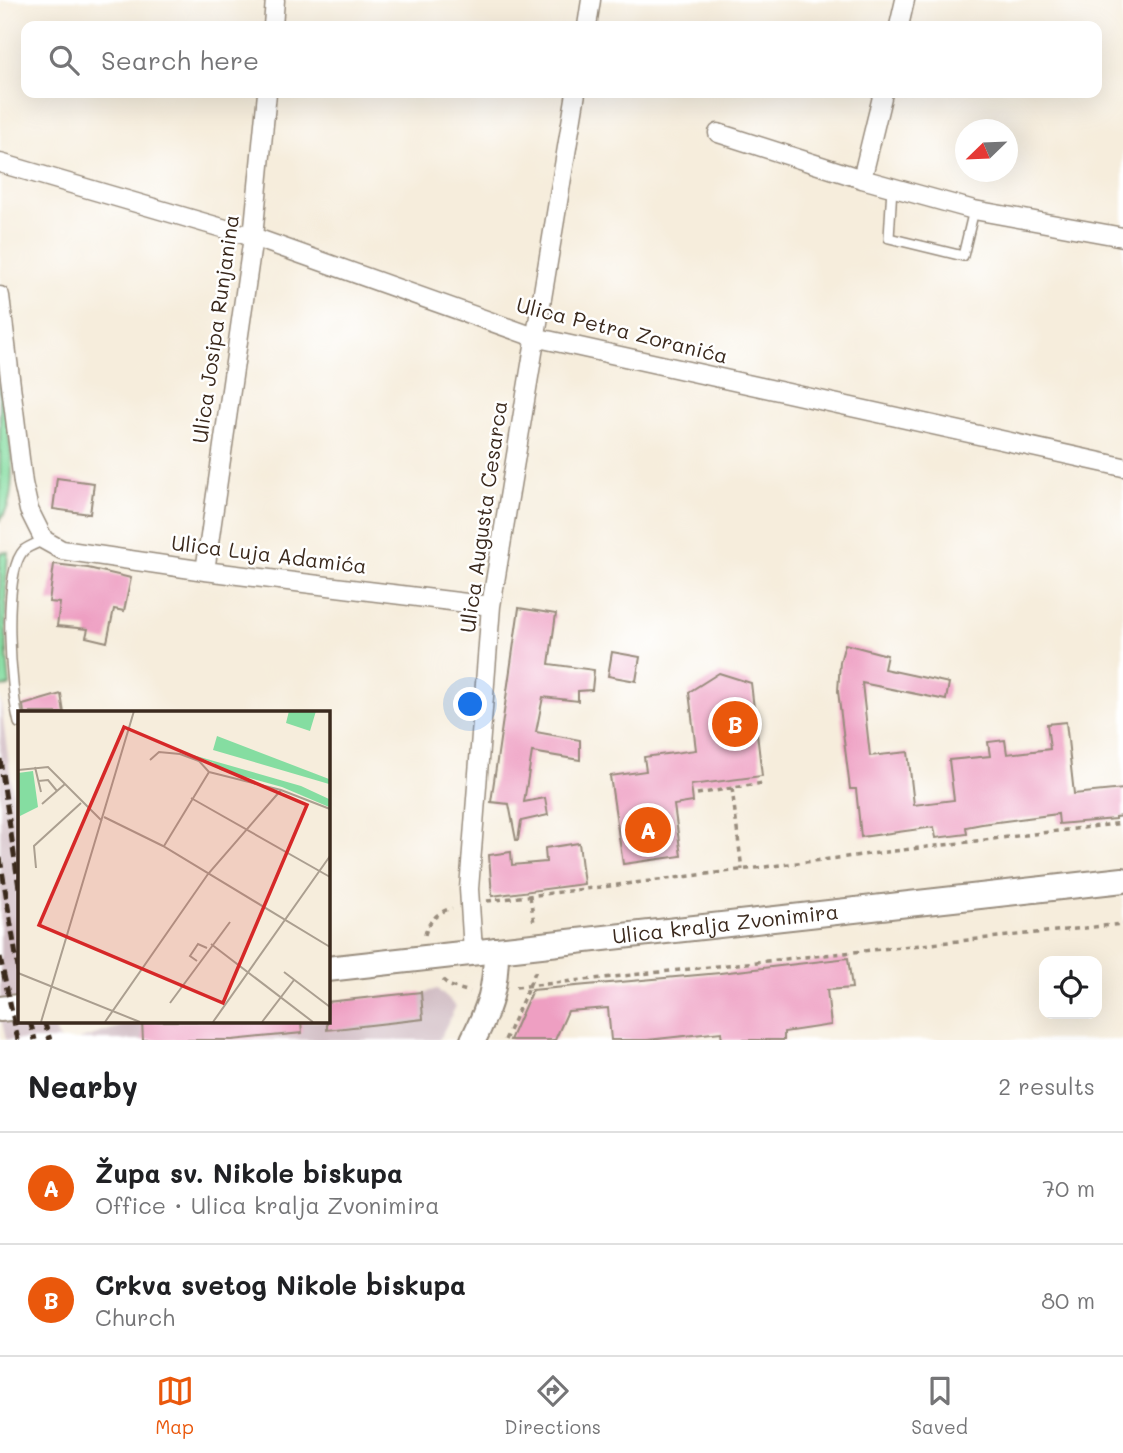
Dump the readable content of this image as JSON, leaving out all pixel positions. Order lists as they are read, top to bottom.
{
  "streets": {
    "main road": ["Ulica kralja Zvonimira"],
    "street": [
      "Ulica Josipa Runjanina",
      "Ulica Petra Zoranića",
      "Ulica Augusta Cesarca",
      "Ulica Luja Adamića"
    ]
  },
  "crossings": [
    ["Ulica Josipa Runjanina", "Ulica Petra Zoranića"],
    ["Ulica Josipa Runjanina", "Ulica Luja Adamića"],
    ["Ulica Petra Zoranića", "Ulica Augusta Cesarca"],
    ["Ulica Augusta Cesarca", "Ulica Luja Adamića"],
    ["Ulica Augusta Cesarca", "Ulica kralja Zvonimira"]
  ],
  "north": "bottom left",
  "page": {
    "search": "Search here",
    "pins": ["B", "A"],
    "heading": ["Nearby", "2 results"],
    "list": [
      {
        "mark": "A",
        "name": "Župa sv. Nikole biskupa",
        "note": "Office · Ulica kralja Zvonimira",
        "value": "70 m"
      },
      {
        "mark": "B",
        "name": "Crkva svetog Nikole biskupa",
        "note": "Church",
        "value": "80 m"
      }
    ],
    "nav": ["Map", "Directions", "Saved"]
  }
}
